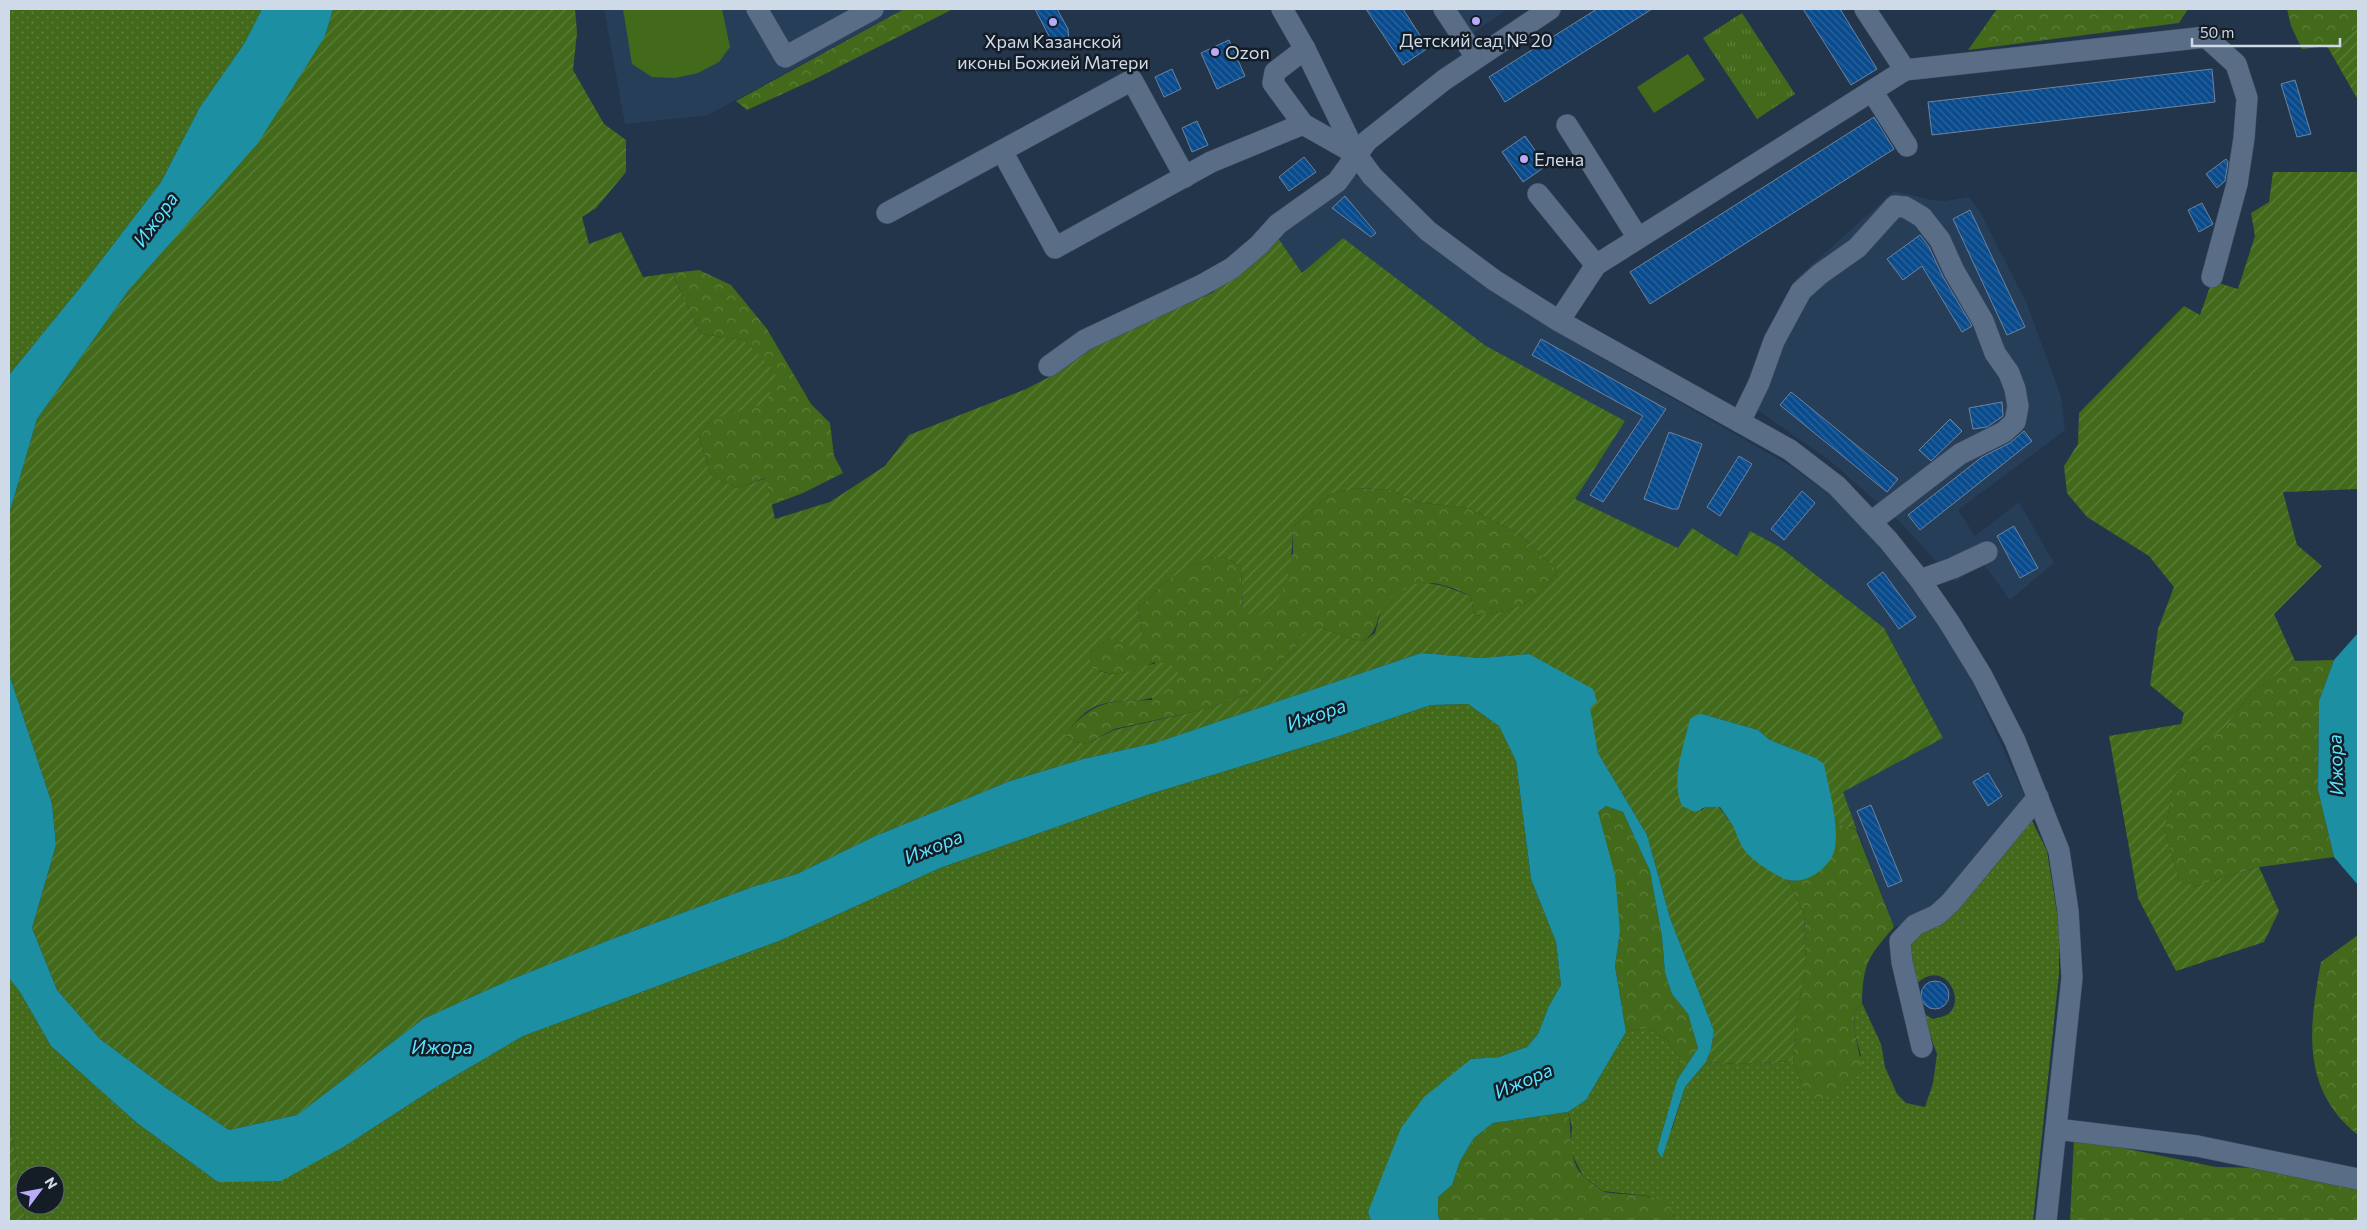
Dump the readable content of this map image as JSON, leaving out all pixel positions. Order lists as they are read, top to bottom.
{
  "water": ["Ижора"],
  "places": [
    "Детский сад № 20",
    "Храм Казанской иконы Божией Матери",
    "Ozon",
    "Елена"
  ],
  "scale_bar": "50 m",
  "north": "top right"
}
